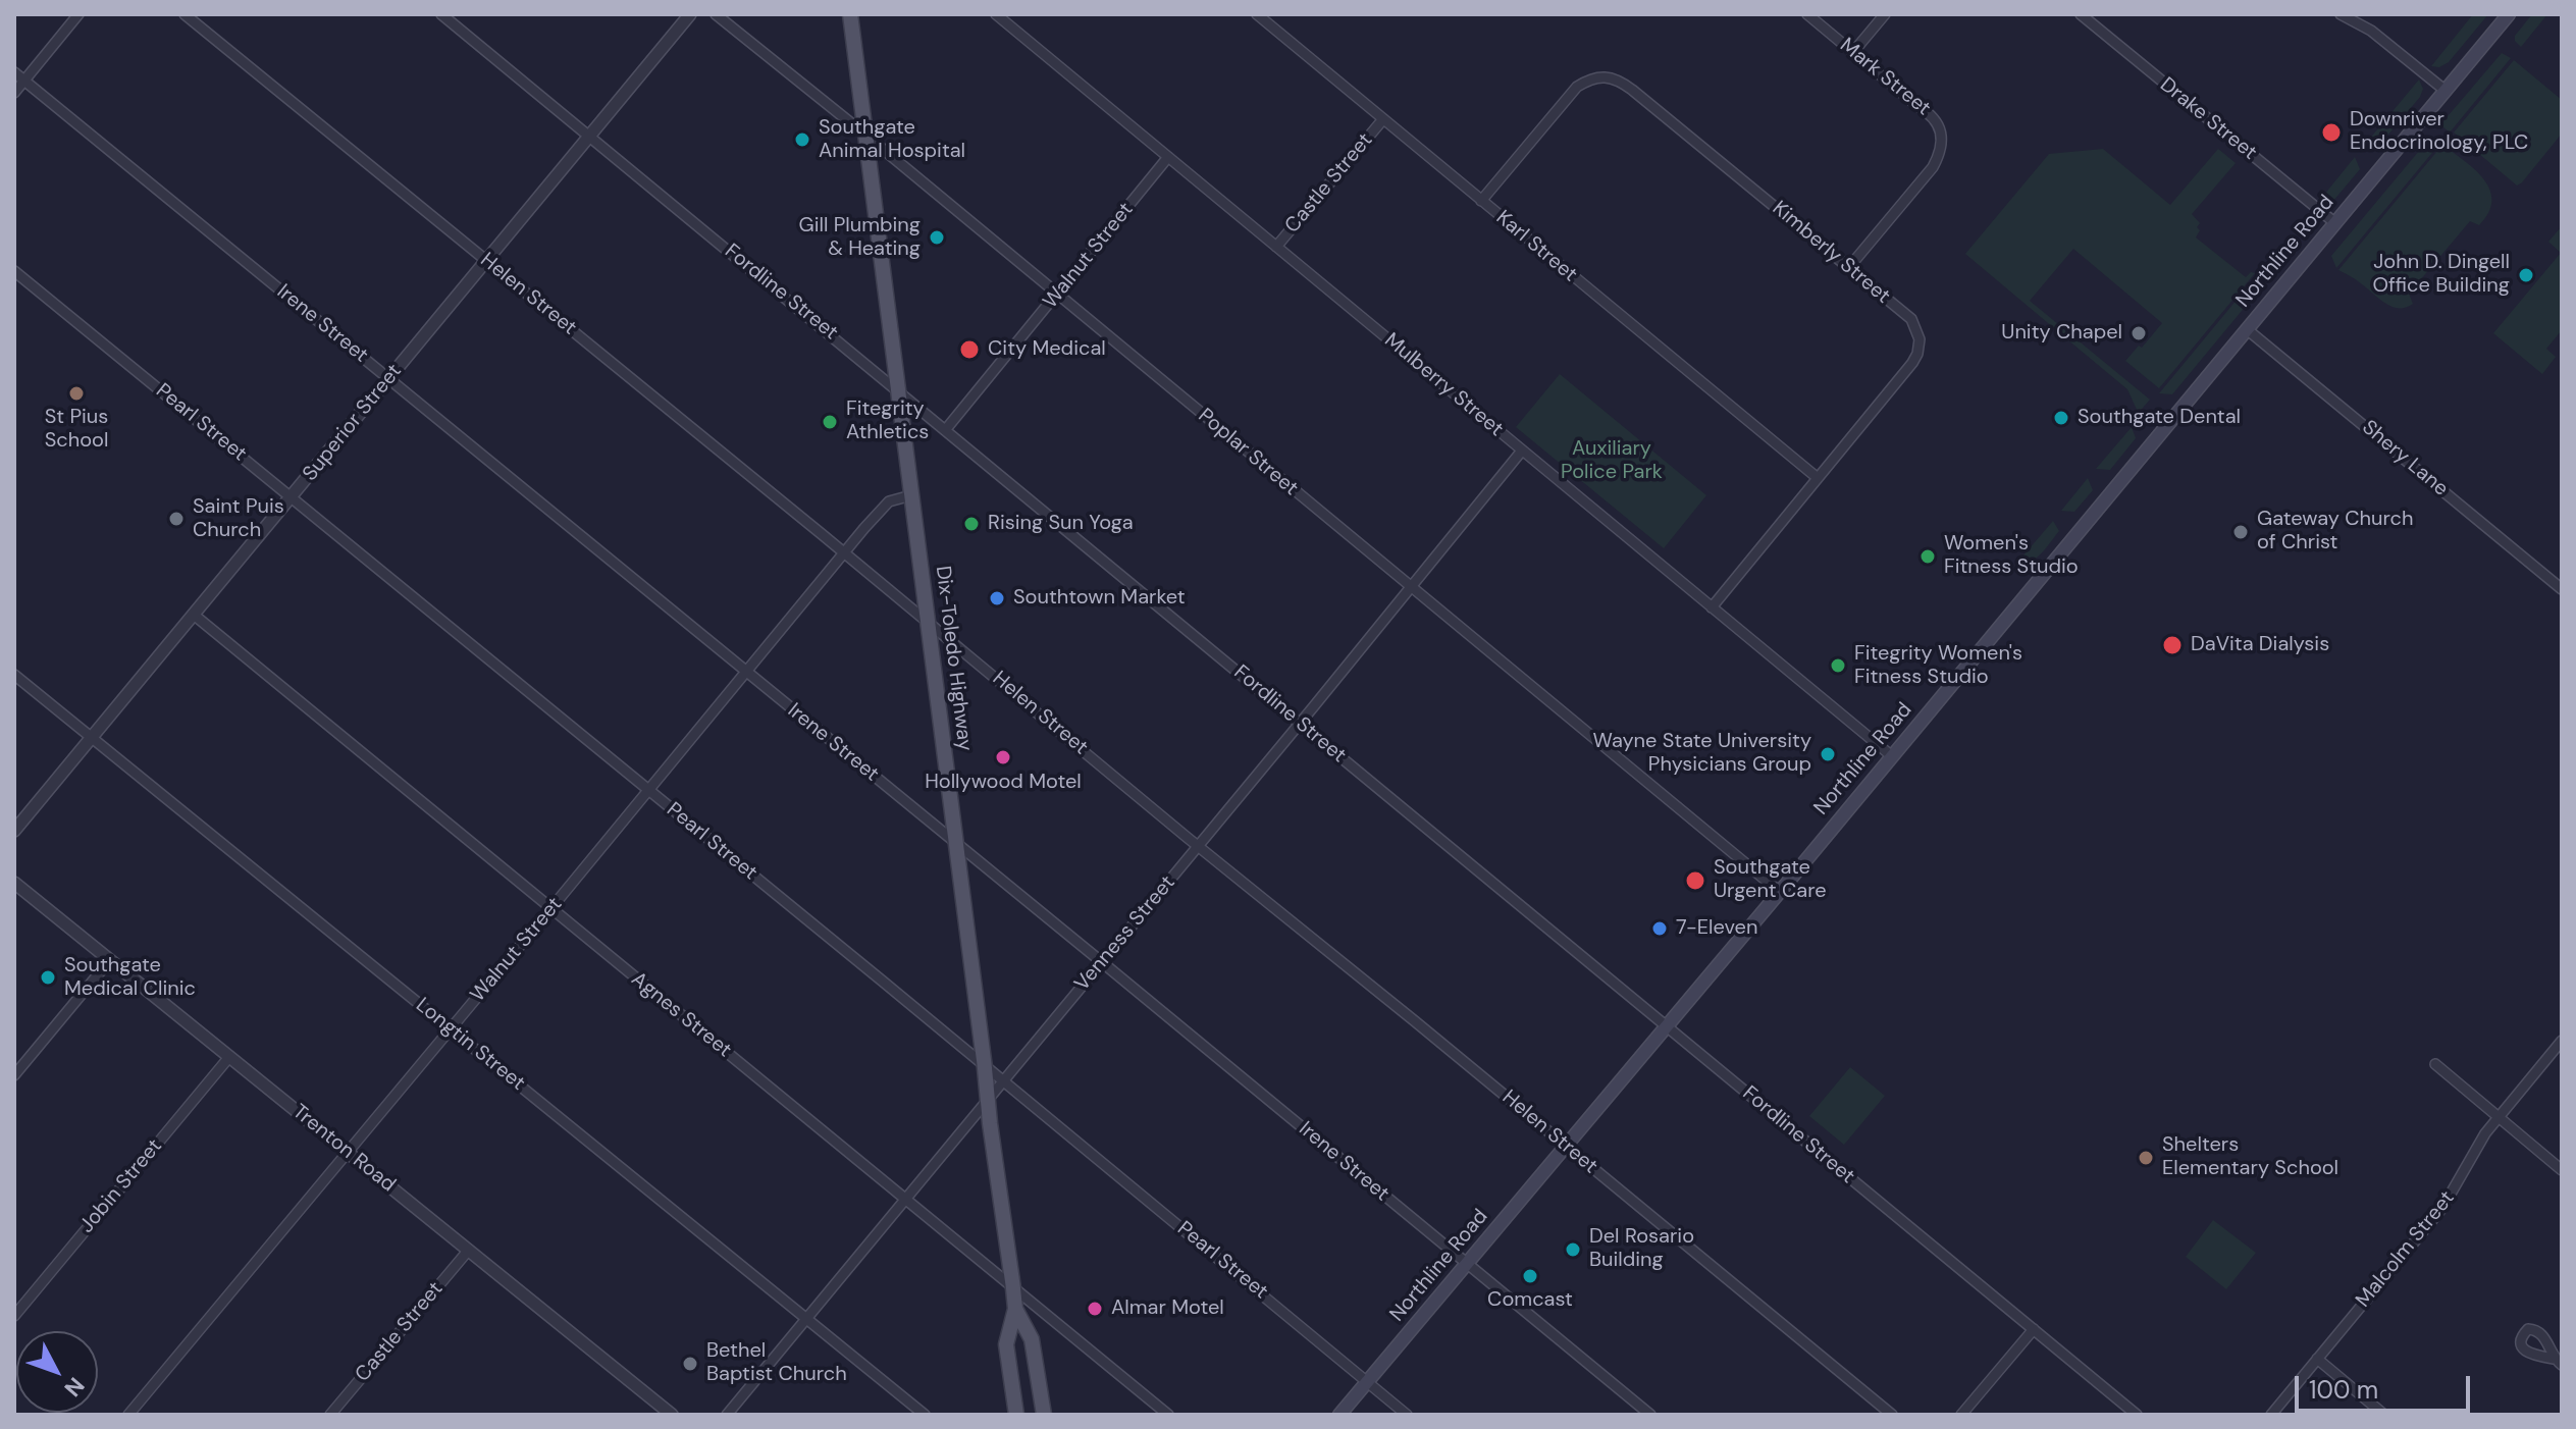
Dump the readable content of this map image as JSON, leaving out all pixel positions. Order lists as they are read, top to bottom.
{
  "streets": {
    "main road": ["Northline Road", "Dix-Toledo Highway"],
    "street": [
      "Mark Street",
      "Drake Street",
      "Castle Street",
      "Karl Street",
      "Kimberly Street",
      "Walnut Street",
      "Fordline Street",
      "Helen Street",
      "Irene Street",
      "Mulberry Street",
      "Pearl Street",
      "Superior Street",
      "Poplar Street",
      "Shery Lane",
      "Venness Street",
      "Agnes Street",
      "Longtin Street",
      "Trenton Road",
      "Jobin Street",
      "Malcolm Street"
    ]
  },
  "crossings": [
    ["Mark Street", "Kimberly Street"],
    ["Drake Street", "Northline Road"],
    ["Castle Street", "Karl Street"],
    ["Castle Street", "Mulberry Street"],
    ["Castle Street", "Trenton Road"],
    ["Karl Street", "Kimberly Street"],
    ["Northline Road", "Fordline Street"],
    ["Northline Road", "Helen Street"],
    ["Northline Road", "Irene Street"],
    ["Northline Road", "Mulberry Street"],
    ["Northline Road", "Pearl Street"],
    ["Northline Road", "Poplar Street"],
    ["Northline Road", "Shery Lane"],
    ["Kimberly Street", "Mulberry Street"],
    ["Walnut Street", "Fordline Street"],
    ["Walnut Street", "Helen Street"],
    ["Walnut Street", "Irene Street"],
    ["Walnut Street", "Mulberry Street"],
    ["Walnut Street", "Pearl Street"],
    ["Walnut Street", "Poplar Street"],
    ["Walnut Street", "Dix-Toledo Highway"],
    ["Walnut Street", "Agnes Street"],
    ["Walnut Street", "Longtin Street"],
    ["Walnut Street", "Trenton Road"],
    ["Fordline Street", "Superior Street"],
    ["Fordline Street", "Dix-Toledo Highway"],
    ["Fordline Street", "Venness Street"],
    ["Helen Street", "Superior Street"],
    ["Helen Street", "Dix-Toledo Highway"],
    ["Helen Street", "Venness Street"],
    ["Irene Street", "Superior Street"],
    ["Irene Street", "Dix-Toledo Highway"],
    ["Irene Street", "Venness Street"],
    ["Mulberry Street", "Venness Street"],
    ["Pearl Street", "Superior Street"],
    ["Pearl Street", "Dix-Toledo Highway"],
    ["Pearl Street", "Venness Street"],
    ["Superior Street", "Agnes Street"],
    ["Superior Street", "Longtin Street"],
    ["Poplar Street", "Dix-Toledo Highway"],
    ["Poplar Street", "Venness Street"],
    ["Dix-Toledo Highway", "Venness Street"],
    ["Dix-Toledo Highway", "Agnes Street"],
    ["Venness Street", "Agnes Street"],
    ["Venness Street", "Longtin Street"],
    ["Trenton Road", "Jobin Street"]
  ],
  "parks": ["Auxiliary Police Park"],
  "places": [
    "Downriver Endocrinology, PLC",
    "Southgate Animal Hospital",
    "Gill Plumbing & Heating",
    "John D. Dingell Office Building",
    "Unity Chapel",
    "City Medical",
    "St Pius School",
    "Southgate Dental",
    "Fitegrity Athletics",
    "Saint Puis Church",
    "Rising Sun Yoga",
    "Gateway Church of Christ",
    "Women's Fitness Studio",
    "Southtown Market",
    "DaVita Dialysis",
    "Fitegrity Women's Fitness Studio",
    "Wayne State University Physicians Group",
    "Hollywood Motel",
    "Southgate Urgent Care",
    "7-Eleven",
    "Southgate Medical Clinic",
    "Shelters Elementary School",
    "Del Rosario Building",
    "Comcast",
    "Almar Motel",
    "Bethel Baptist Church"
  ],
  "scale_bar": "100 m",
  "north": "bottom right"
}
